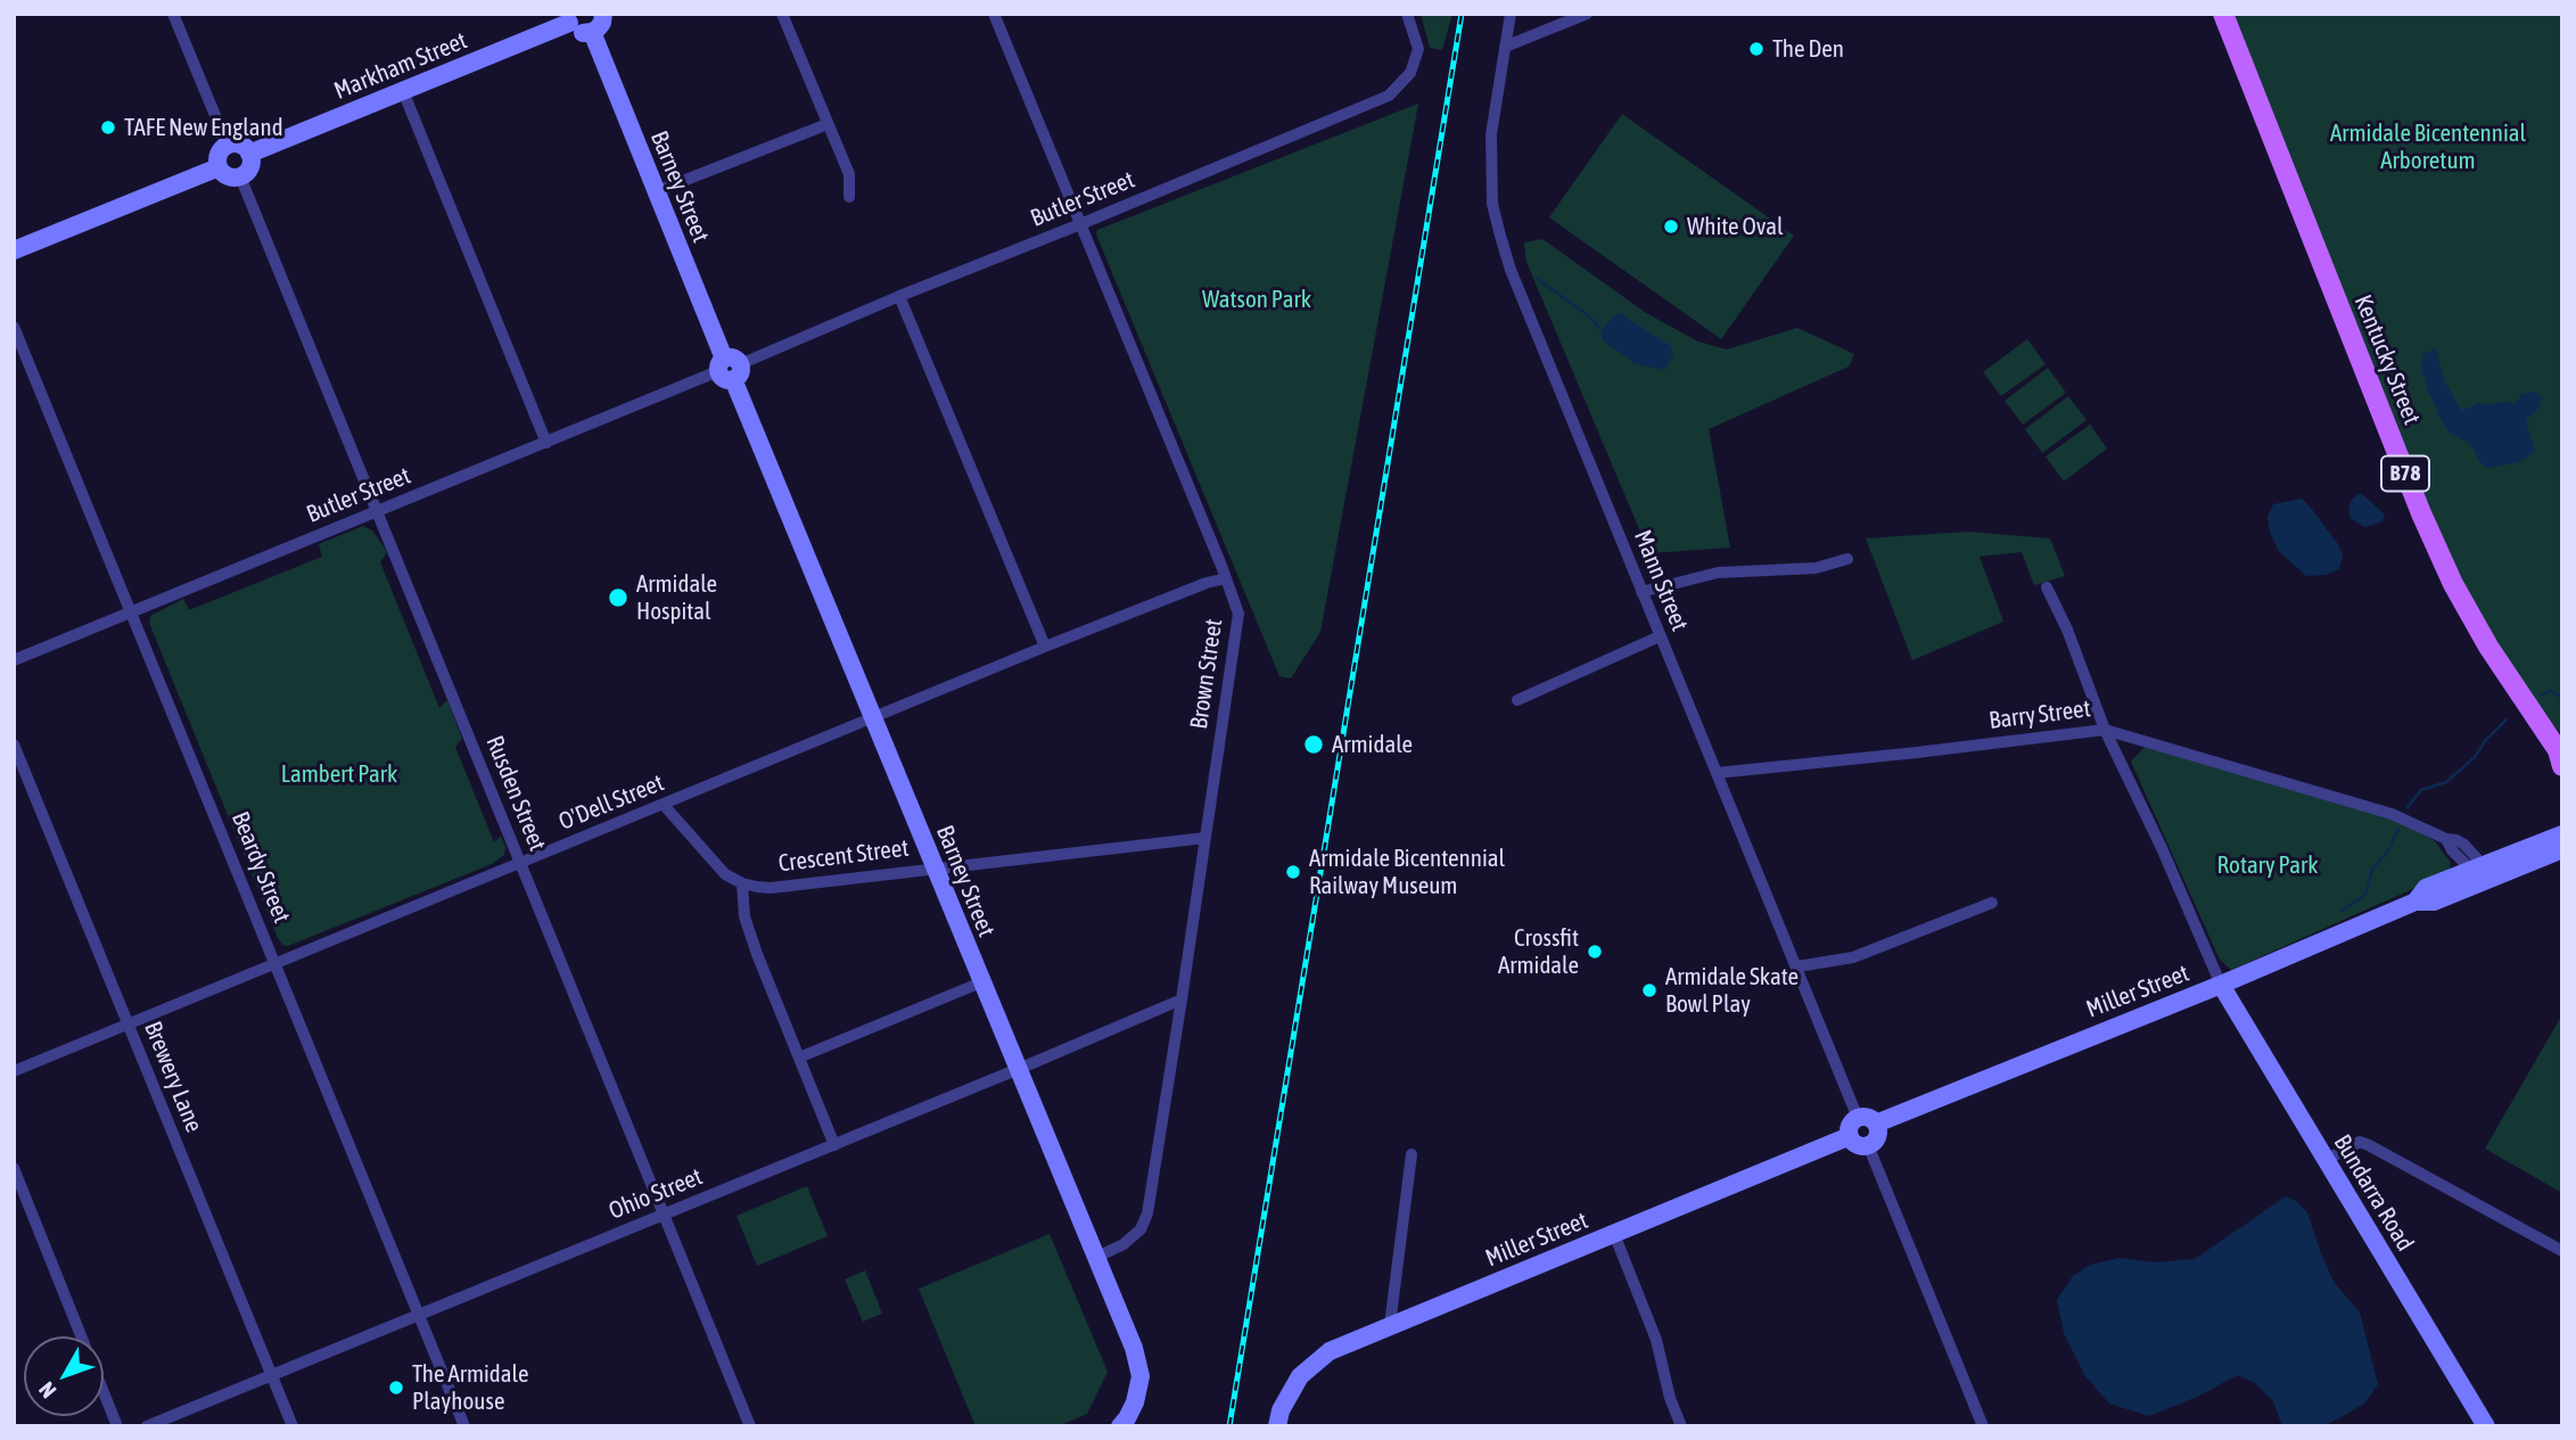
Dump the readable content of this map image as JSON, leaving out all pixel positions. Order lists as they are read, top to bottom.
{
  "streets": {
    "main road": ["Kentucky Street", "B78"],
    "street": [
      "Markham Street",
      "Barney Street",
      "Butler Street",
      "Mann Street",
      "Brown Street",
      "Barry Street",
      "Rusden Street",
      "O'Dell Street",
      "Crescent Street",
      "Beardy Street",
      "Miller Street",
      "Brewery Lane",
      "Bundarra Road",
      "Ohio Street"
    ]
  },
  "crossings": [
    ["Markham Street", "Rusden Street"],
    ["Barney Street", "Butler Street"],
    ["Barney Street", "Brown Street"],
    ["Barney Street", "O'Dell Street"],
    ["Barney Street", "Crescent Street"],
    ["Barney Street", "Ohio Street"],
    ["Butler Street", "Brown Street"],
    ["Butler Street", "Rusden Street"],
    ["Butler Street", "Beardy Street"],
    ["Mann Street", "Barry Street"],
    ["Mann Street", "Miller Street"],
    ["Brown Street", "O'Dell Street"],
    ["Brown Street", "Crescent Street"],
    ["Brown Street", "Ohio Street"],
    ["Barry Street", "Miller Street"],
    ["Rusden Street", "O'Dell Street"],
    ["Rusden Street", "Ohio Street"],
    ["O'Dell Street", "Beardy Street"],
    ["O'Dell Street", "Brewery Lane"],
    ["Beardy Street", "Ohio Street"],
    ["Miller Street", "Bundarra Road"],
    ["Brewery Lane", "Ohio Street"]
  ],
  "parks": [
    "Armidale Bicentennial Arboretum",
    "Watson Park",
    "Lambert Park",
    "Rotary Park"
  ],
  "places": [
    "The Den",
    "TAFE New England",
    "White Oval",
    "Armidale Hospital",
    "Armidale",
    "Armidale Bicentennial Railway Museum",
    "Crossfit Armidale",
    "Armidale Skate Bowl Play",
    "The Armidale Playhouse"
  ],
  "north": "bottom left"
}
